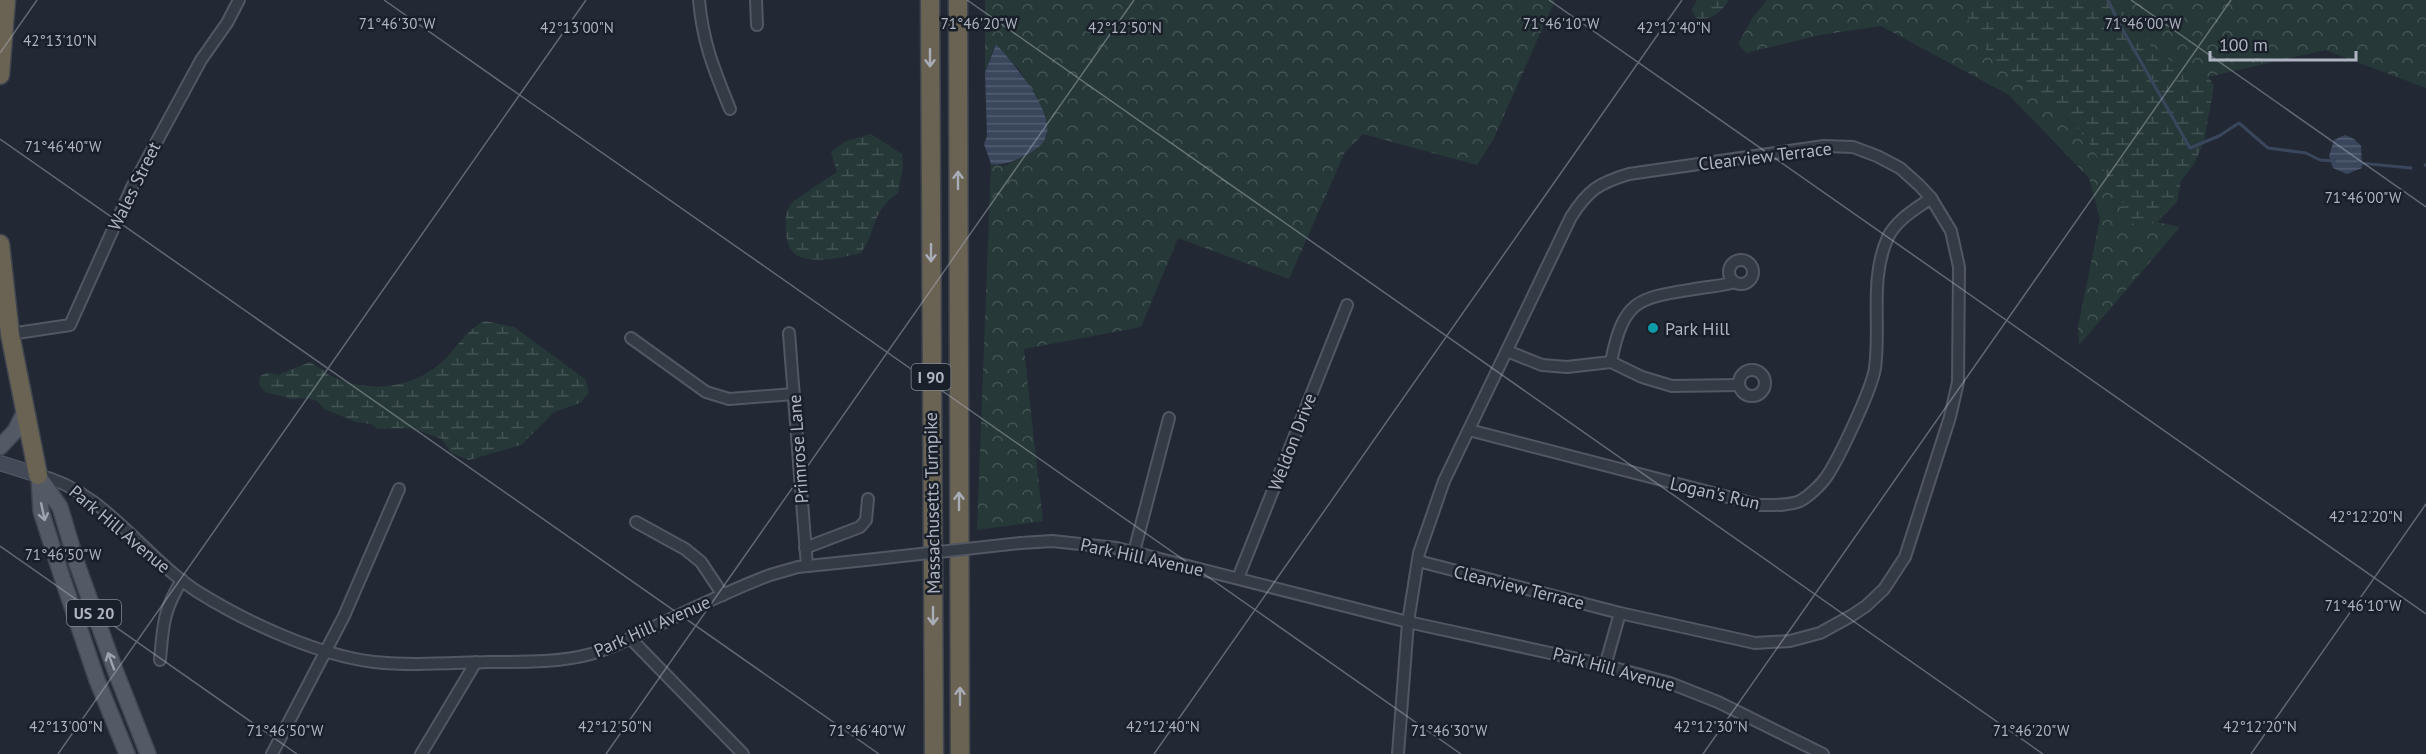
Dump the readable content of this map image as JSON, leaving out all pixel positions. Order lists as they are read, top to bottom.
{
  "streets": {
    "highway": ["I 90", "Massachusetts Turnpike", "US 20"],
    "street": [
      "Clearview Terrace",
      "Wales Street",
      "Weldon Drive",
      "Primrose Lane",
      "Logan's Run",
      "Park Hill Avenue"
    ]
  },
  "crossings": [
    ["Clearview Terrace", "Logan's Run"],
    ["Clearview Terrace", "Park Hill Avenue"],
    ["Wales Street", "US 20"],
    ["Weldon Drive", "Park Hill Avenue"],
    ["Primrose Lane", "Park Hill Avenue"],
    ["Park Hill Avenue", "US 20"]
  ],
  "places": ["Park Hill"],
  "scale_bar": "100 m",
  "coordinates": [
    "71°46'20\"W",
    "71°46'00\"W",
    "71°46'30\"W",
    "71°46'10\"W",
    "42°13'00\"N",
    "42°12'50\"N",
    "42°12'40\"N",
    "42°13'10\"N",
    "71°46'40\"W",
    "42°12'20\"N",
    "71°46'50\"W",
    "42°12'30\"N"
  ]
}
